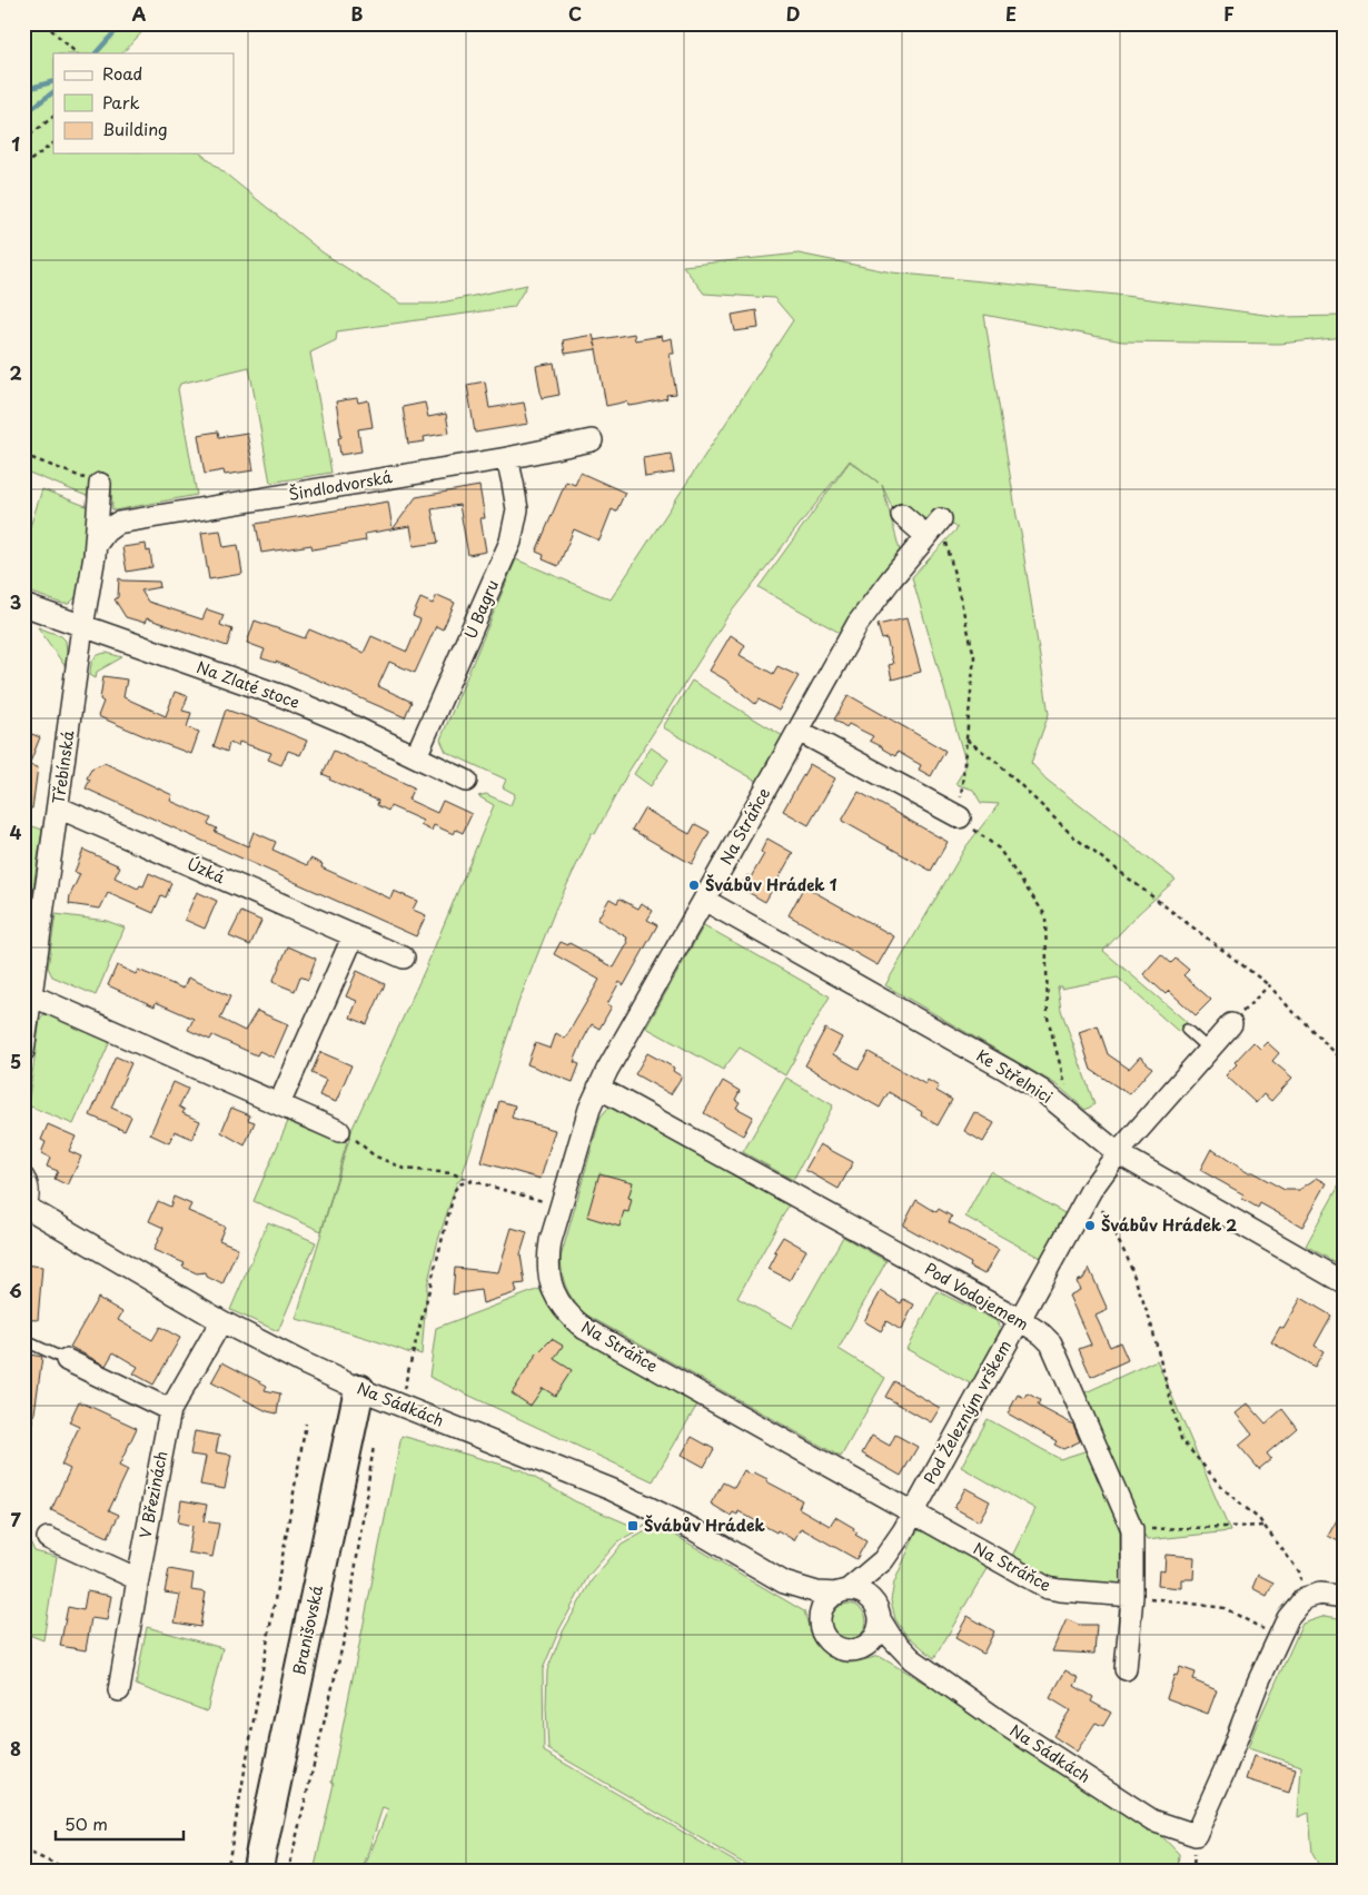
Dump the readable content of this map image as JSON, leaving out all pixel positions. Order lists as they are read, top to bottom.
{
  "streets": {
    "street": [
      "Šindlodvorská",
      "U Bagru",
      "Na Zlaté stoce",
      "Třebínská",
      "Na Stráňce",
      "Úzká",
      "Ke Střelnici",
      "Pod Vodojemem",
      "Na Sádkách",
      "Pod Železným vrškem",
      "V Březinách",
      "Branišovská"
    ]
  },
  "crossings": [
    ["Šindlodvorská", "U Bagru"],
    ["Šindlodvorská", "Třebínská"],
    ["U Bagru", "Na Zlaté stoce"],
    ["Na Zlaté stoce", "Třebínská"],
    ["Třebínská", "Úzká"],
    ["Na Stráňce", "Ke Střelnici"],
    ["Na Stráňce", "Pod Vodojemem"],
    ["Na Stráňce", "Pod Železným vrškem"],
    ["Ke Střelnici", "Pod Železným vrškem"],
    ["Pod Vodojemem", "Pod Železným vrškem"],
    ["Na Sádkách", "Pod Železným vrškem"],
    ["Na Sádkách", "V Březinách"],
    ["Na Sádkách", "Branišovská"]
  ],
  "places": {
    "other": ["Švábův Hrádek 1", "Švábův Hrádek 2"],
    "transit": ["Švábův Hrádek"]
  },
  "legend": ["Road", "Park", "Building"],
  "scale_bar": "50 m",
  "grid": {
    "columns": [
      "A",
      "B",
      "C",
      "D",
      "E",
      "F"
    ],
    "rows": [
      "1",
      "2",
      "3",
      "4",
      "5",
      "6",
      "7",
      "8"
    ]
  }
}
